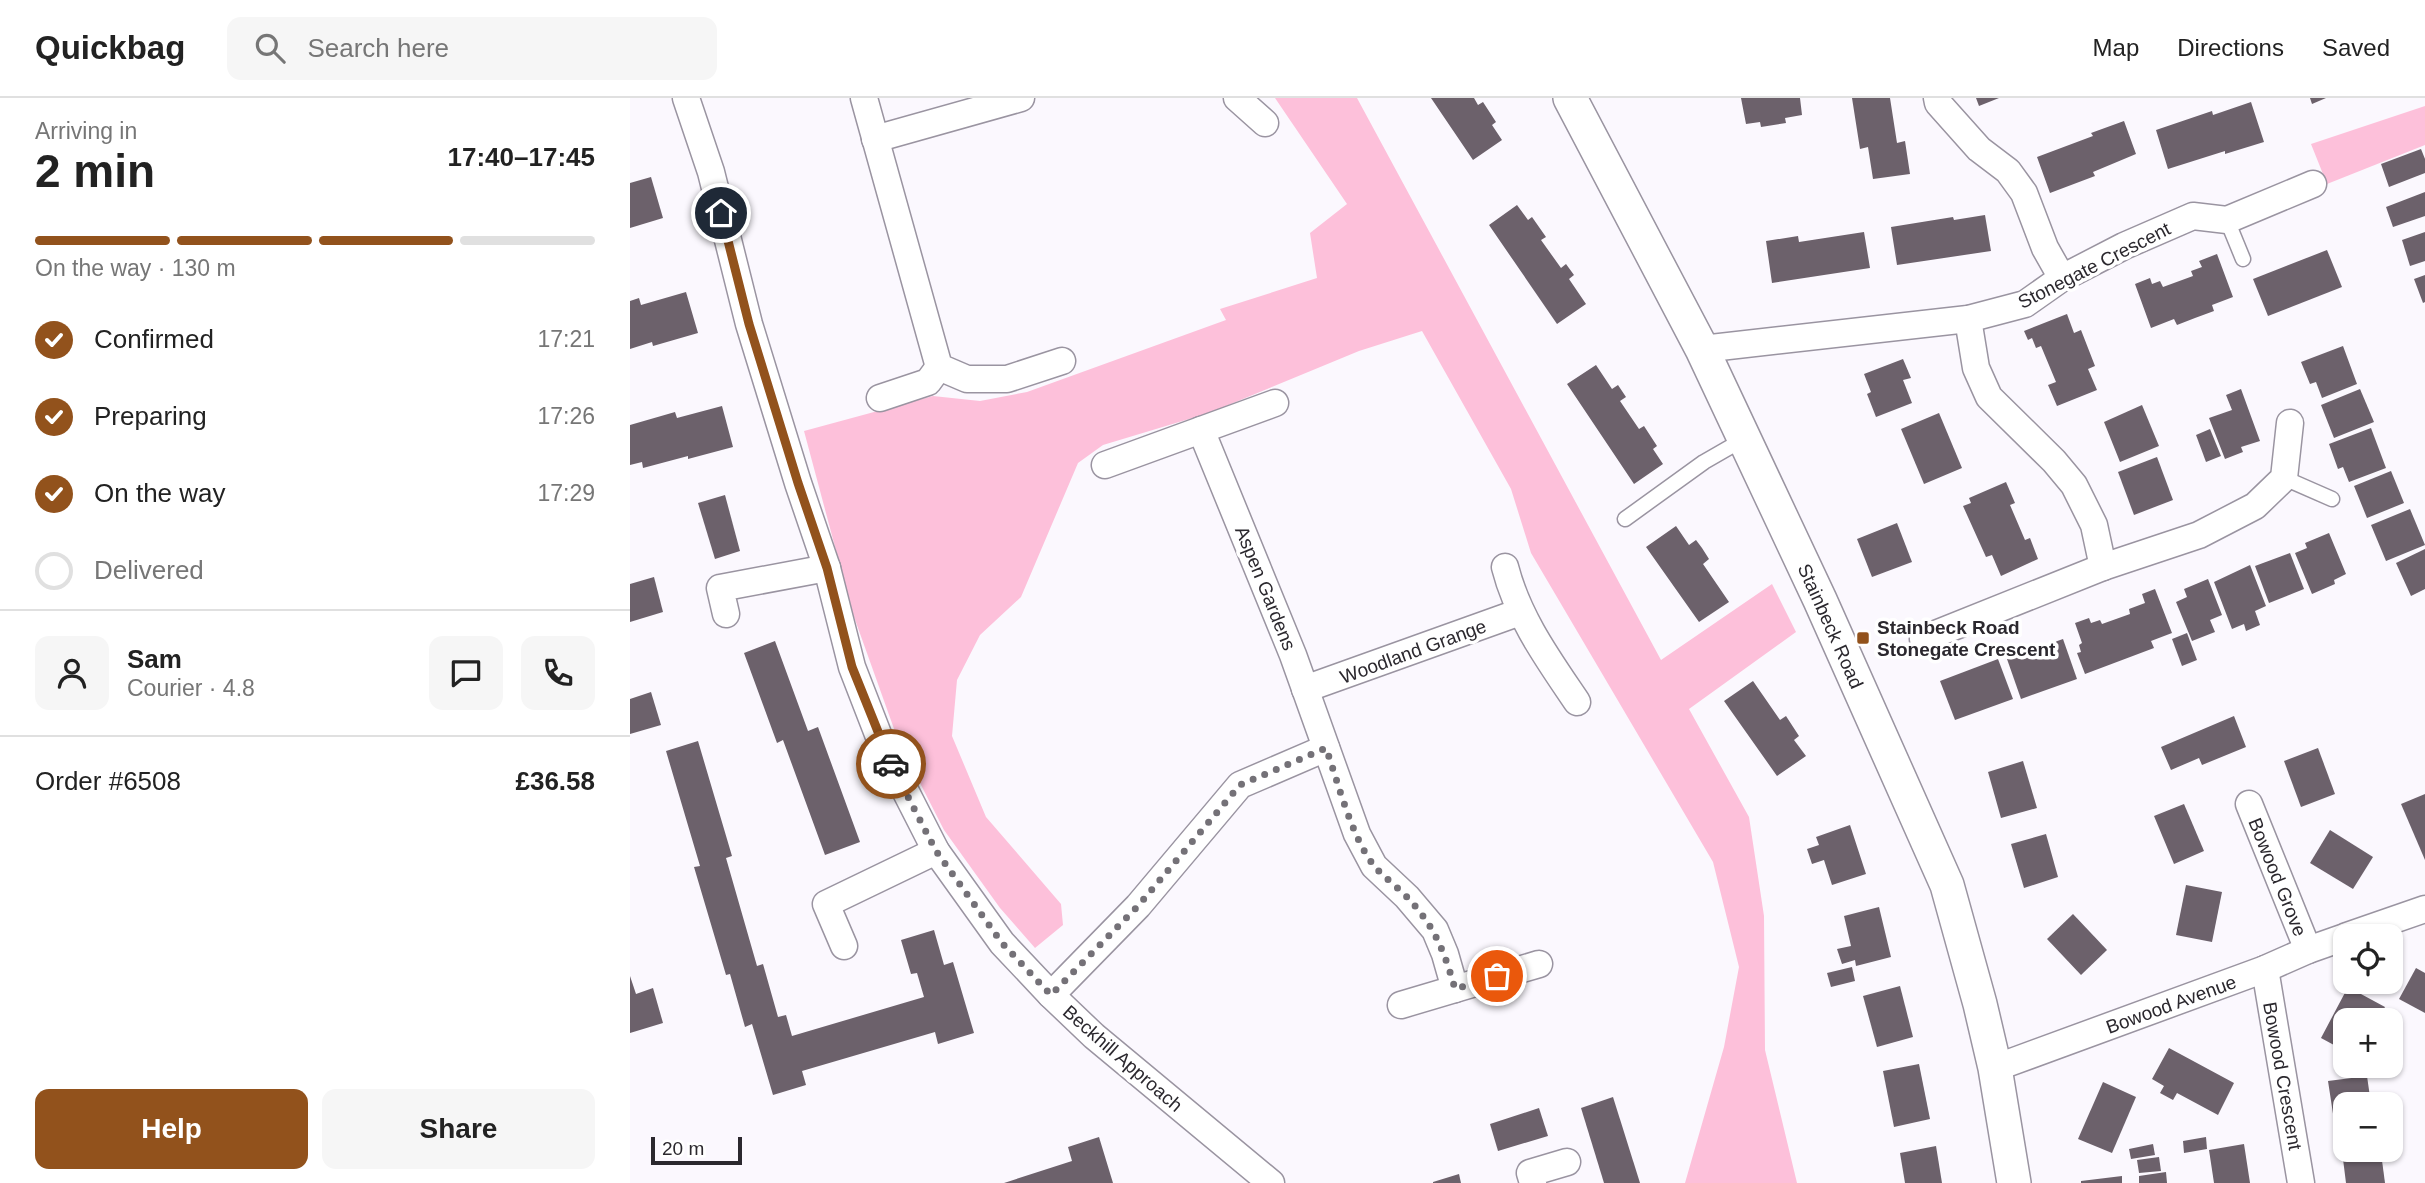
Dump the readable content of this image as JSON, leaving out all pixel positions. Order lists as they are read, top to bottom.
{
  "streets": {
    "street": [
      "Stonegate Crescent",
      "Aspen Gardens",
      "Stainbeck Road",
      "Woodland Grange",
      "Bowood Grove",
      "Bowood Avenue",
      "Beckhill Approach",
      "Bowood Crescent"
    ]
  },
  "crossings": [
    ["Stonegate Crescent", "Stainbeck Road"],
    ["Aspen Gardens", "Woodland Grange"],
    ["Stainbeck Road", "Bowood Avenue"],
    ["Bowood Grove", "Bowood Avenue"],
    ["Bowood Avenue", "Bowood Crescent"]
  ],
  "places": {
    "transit": ["Stainbeck Road Stonegate Crescent"]
  },
  "scale_bar": "20 m",
  "page": {
    "header": "Quickbag",
    "search": "Search here",
    "nav": ["Map", "Directions", "Saved"],
    "heading": ["2 min", "Arriving in", "17:40–17:45"],
    "panel": [
      "Sam",
      "Courier · 4.8",
      "Order #6508",
      "£36.58"
    ],
    "bar": "On the way · 130 m",
    "list": [
      ["Confirmed", "17:21"],
      ["Preparing", "17:26"],
      ["On the way", "17:29"],
      "Delivered"
    ],
    "map_buttons": ["+", "−"],
    "buttons": ["Help", "Share"],
    "scale": "20 m"
  }
}
